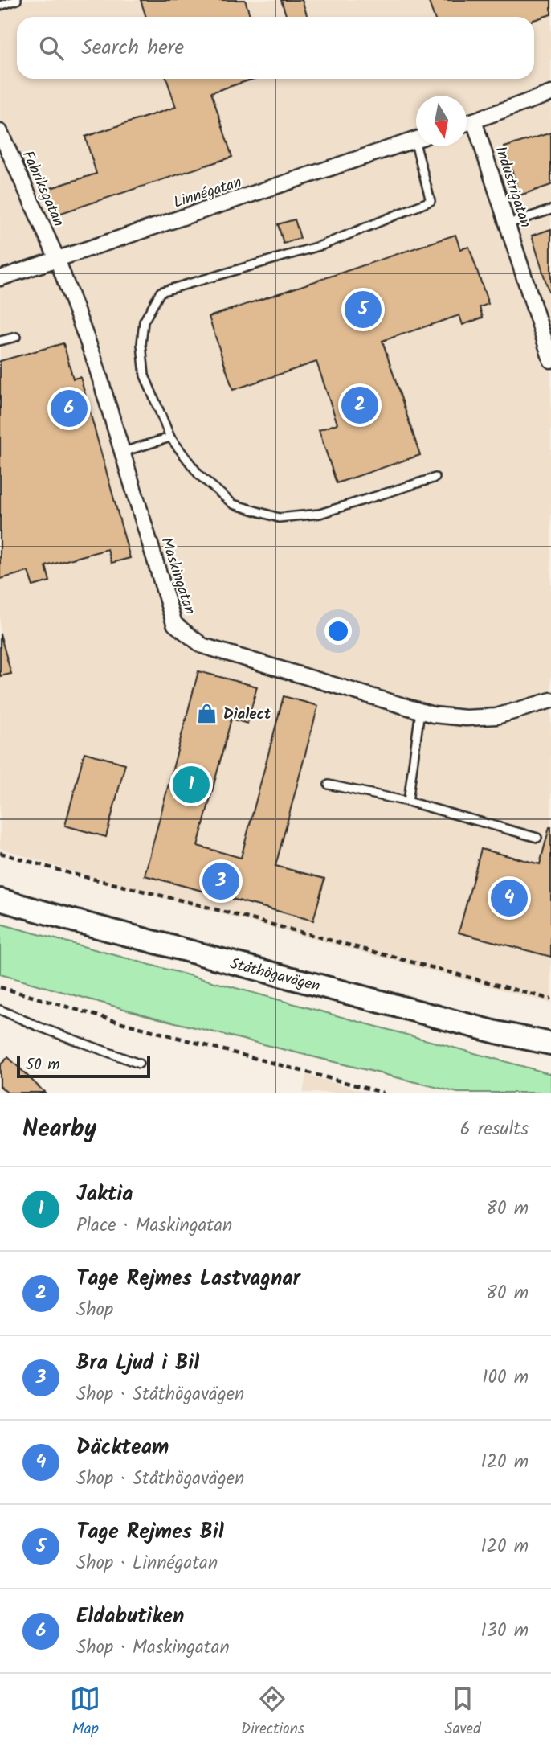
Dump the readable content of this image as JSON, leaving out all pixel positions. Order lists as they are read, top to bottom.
{
  "streets": {
    "main road": ["Ståthögavägen"],
    "street": [
      "Industrigatan",
      "Fabriksgatan",
      "Linnégatan",
      "Maskingatan"
    ]
  },
  "crossings": [
    ["Fabriksgatan", "Linnégatan"],
    ["Fabriksgatan", "Maskingatan"],
    ["Linnégatan", "Maskingatan"]
  ],
  "places": {
    "shop": ["Dialect"]
  },
  "scale_bar": "50 m",
  "north": "bottom",
  "page": {
    "search": "Search here",
    "pins": [
      "5",
      "2",
      "6",
      "1",
      "3",
      "4"
    ],
    "scale": "50 m",
    "heading": ["Nearby", "6 results"],
    "list": [
      {
        "mark": "1",
        "name": "Jaktia",
        "note": "Place · Maskingatan",
        "value": "80 m"
      },
      {
        "mark": "2",
        "name": "Tage Rejmes Lastvagnar",
        "note": "Shop",
        "value": "80 m"
      },
      {
        "mark": "3",
        "name": "Bra Ljud i Bil",
        "note": "Shop · Ståthögavägen",
        "value": "100 m"
      },
      {
        "mark": "4",
        "name": "Däckteam",
        "note": "Shop · Ståthögavägen",
        "value": "120 m"
      },
      {
        "mark": "5",
        "name": "Tage Rejmes Bil",
        "note": "Shop · Linnégatan",
        "value": "120 m"
      },
      {
        "mark": "6",
        "name": "Eldabutiken",
        "note": "Shop · Maskingatan",
        "value": "130 m"
      }
    ],
    "nav": ["Map", "Directions", "Saved"]
  }
}
